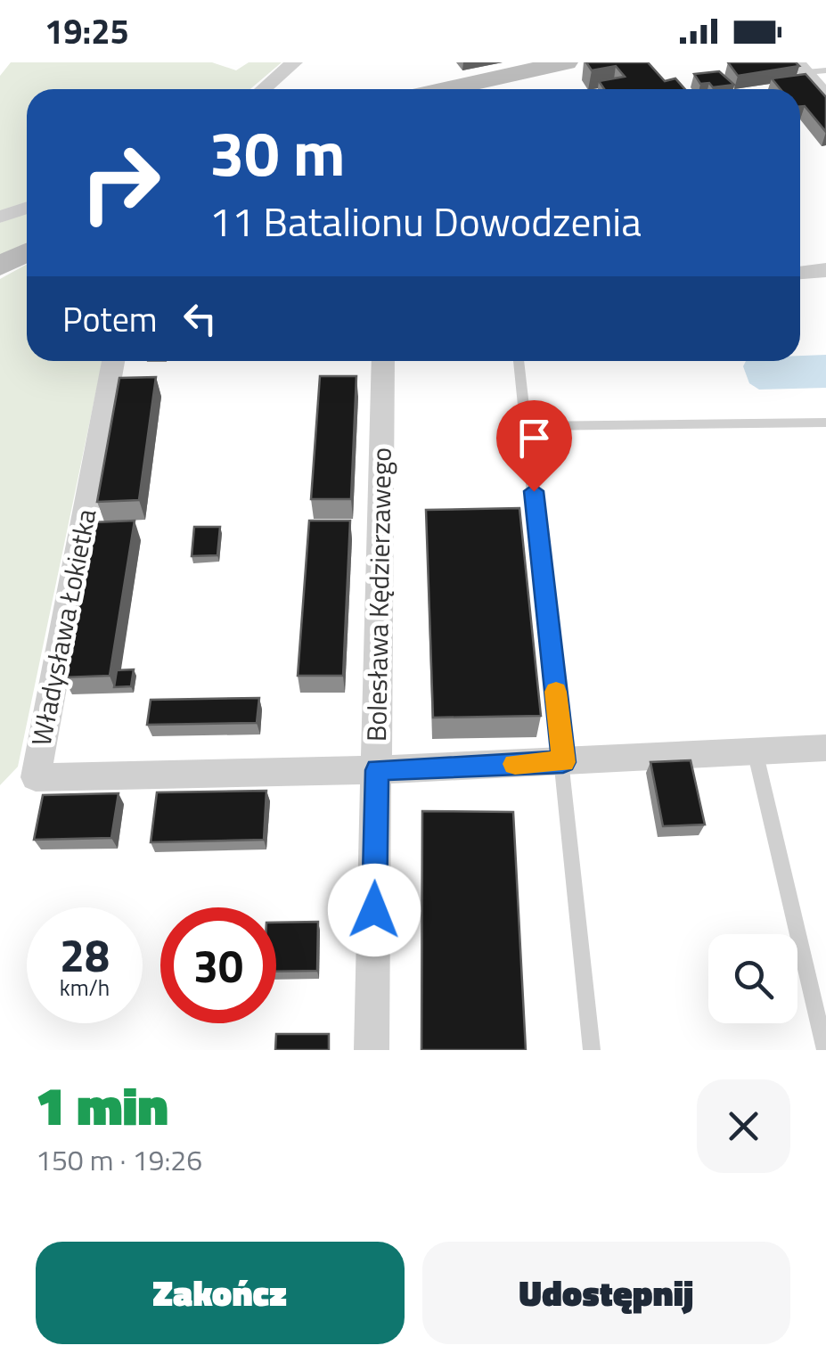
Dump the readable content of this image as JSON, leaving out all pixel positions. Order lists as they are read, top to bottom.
{
  "streets": {
    "street": ["Bolesława Kędzierzawego", "Władysława Łokietka"]
  },
  "crossings": [
    ["Bolesława Kędzierzawego", "Władysława Łokietka"]
  ],
  "page": {
    "status": "19:25",
    "turn": ["30 m", "11 Batalionu Dowodzenia"],
    "then": "Potem",
    "speed": "28 km/h",
    "limit": "30",
    "heading": ["1 min", "150 m · 19:26"],
    "buttons": ["Zakończ", "Udostępnij"]
  }
}
